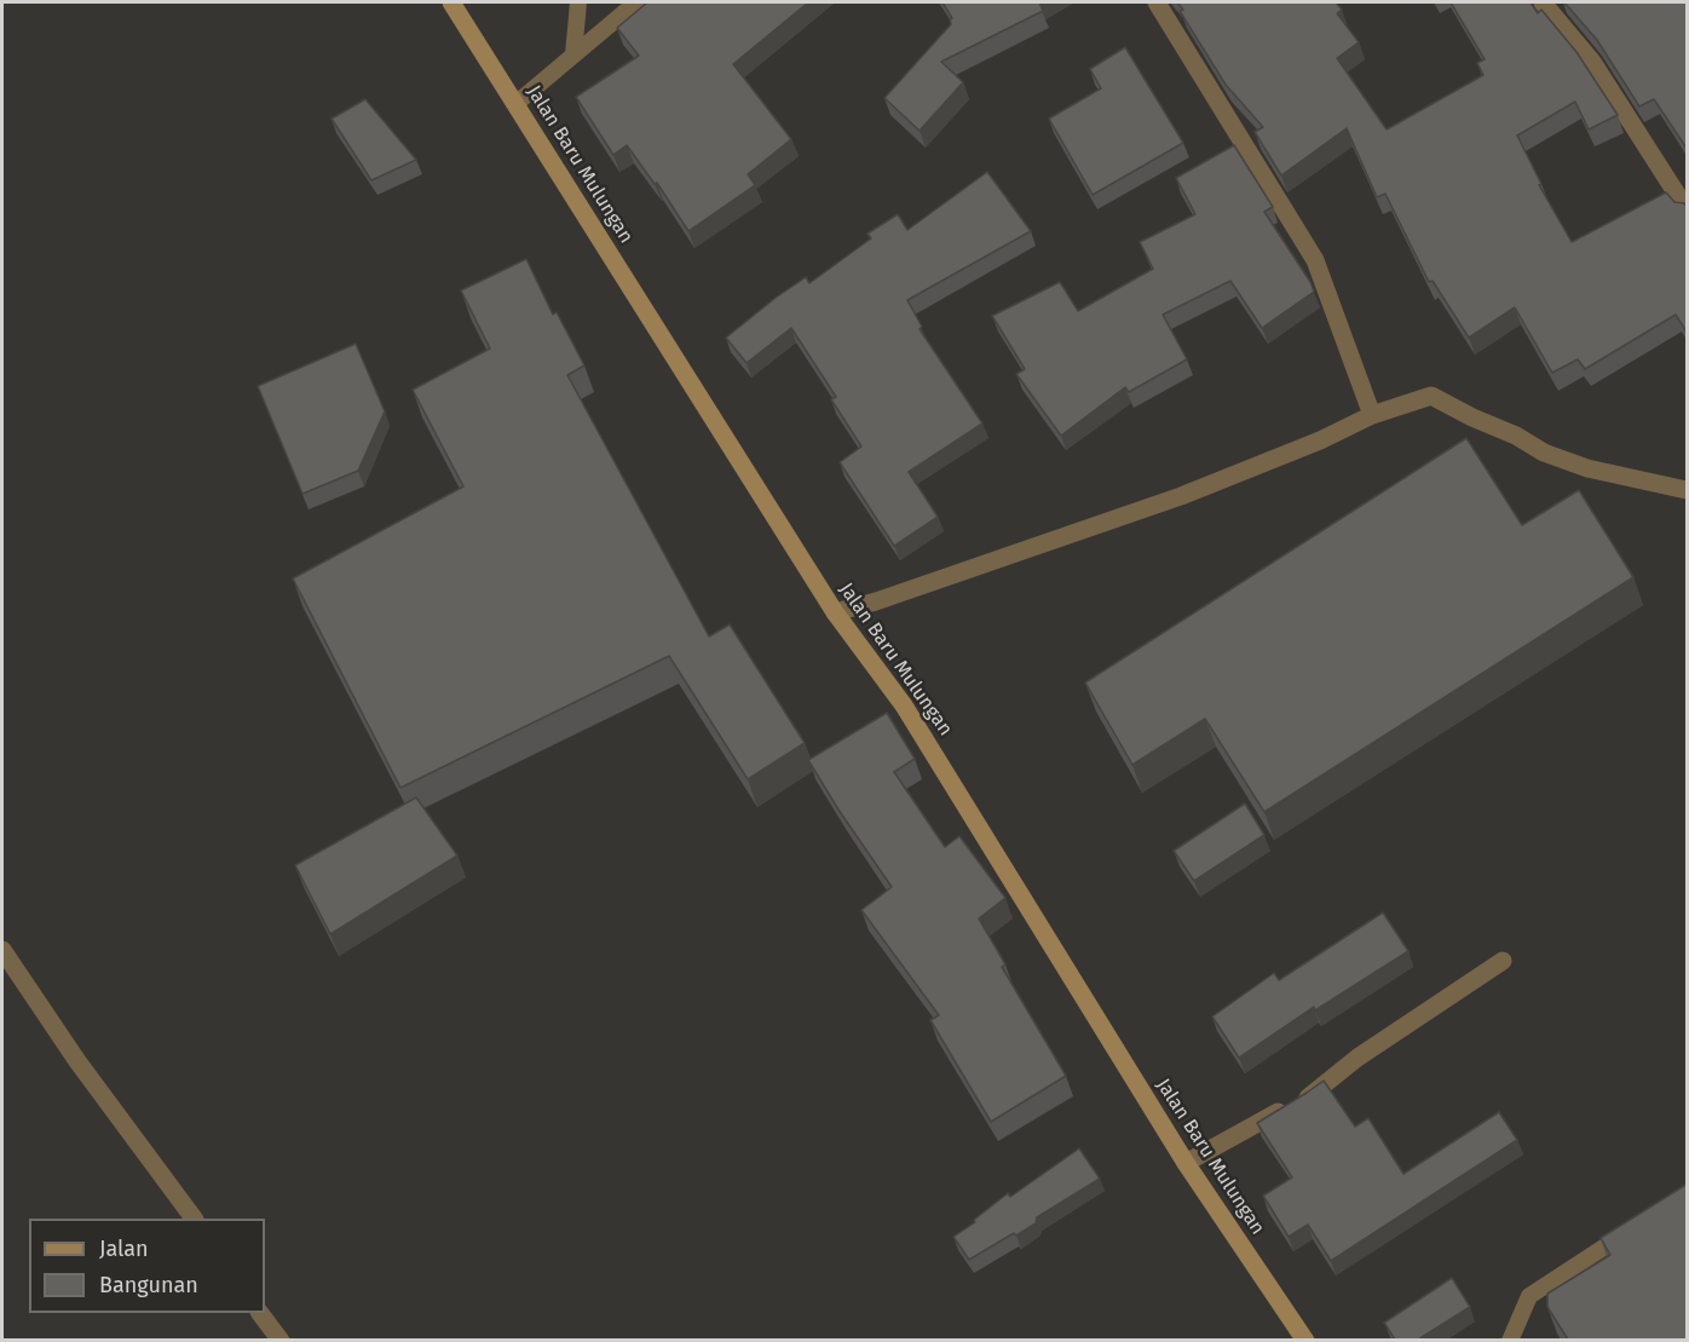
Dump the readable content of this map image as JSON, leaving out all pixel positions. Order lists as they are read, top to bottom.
{
  "streets": {
    "main road": ["Jalan Baru Mulungan"]
  },
  "legend": ["Jalan", "Bangunan"]
}
